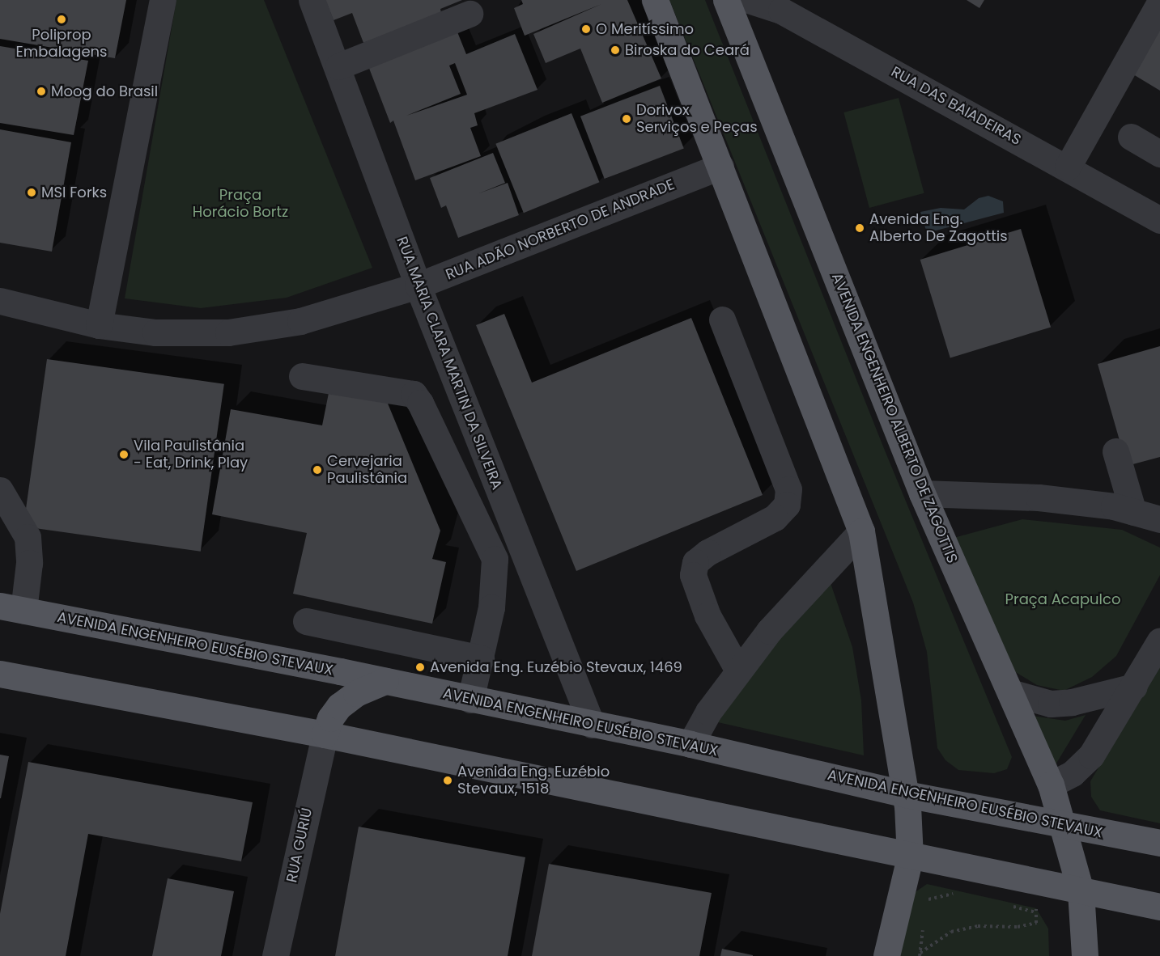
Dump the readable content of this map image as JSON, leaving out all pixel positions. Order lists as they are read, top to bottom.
{
  "streets": {
    "main road": ["AVENIDA ENGENHEIRO ALBERTO DE ZAGOTTIS", "AVENIDA ENGENHEIRO EUSÉBIO STEVAUX"],
    "street": [
      "RUA DAS BAIADEIRAS",
      "RUA ADÃO NORBERTO DE ANDRADE",
      "RUA MARIA CLARA MARTIN DA SILVEIRA",
      "RUA GURIÚ"
    ]
  },
  "crossings": [
    ["RUA ADÃO NORBERTO DE ANDRADE", "RUA MARIA CLARA MARTIN DA SILVEIRA"],
    ["RUA MARIA CLARA MARTIN DA SILVEIRA", "AVENIDA ENGENHEIRO EUSÉBIO STEVAUX"],
    ["AVENIDA ENGENHEIRO ALBERTO DE ZAGOTTIS", "AVENIDA ENGENHEIRO EUSÉBIO STEVAUX"]
  ],
  "parks": ["Praça Horácio Bortz", "Praça Acapulco"],
  "places": [
    "Poliprop Embalagens",
    "O Meritíssimo",
    "Biroska do Ceará",
    "Moog do Brasil",
    "Dorivox Serviços e Peças",
    "MSI Forks",
    "Avenida Eng. Alberto De Zagottis",
    "Vila Paulistânia - Eat, Drink, Play",
    "Cervejaria Paulistânia",
    "Avenida Eng. Euzébio Stevaux, 1469",
    "Avenida Eng. Euzébio Stevaux, 1518"
  ]
}
